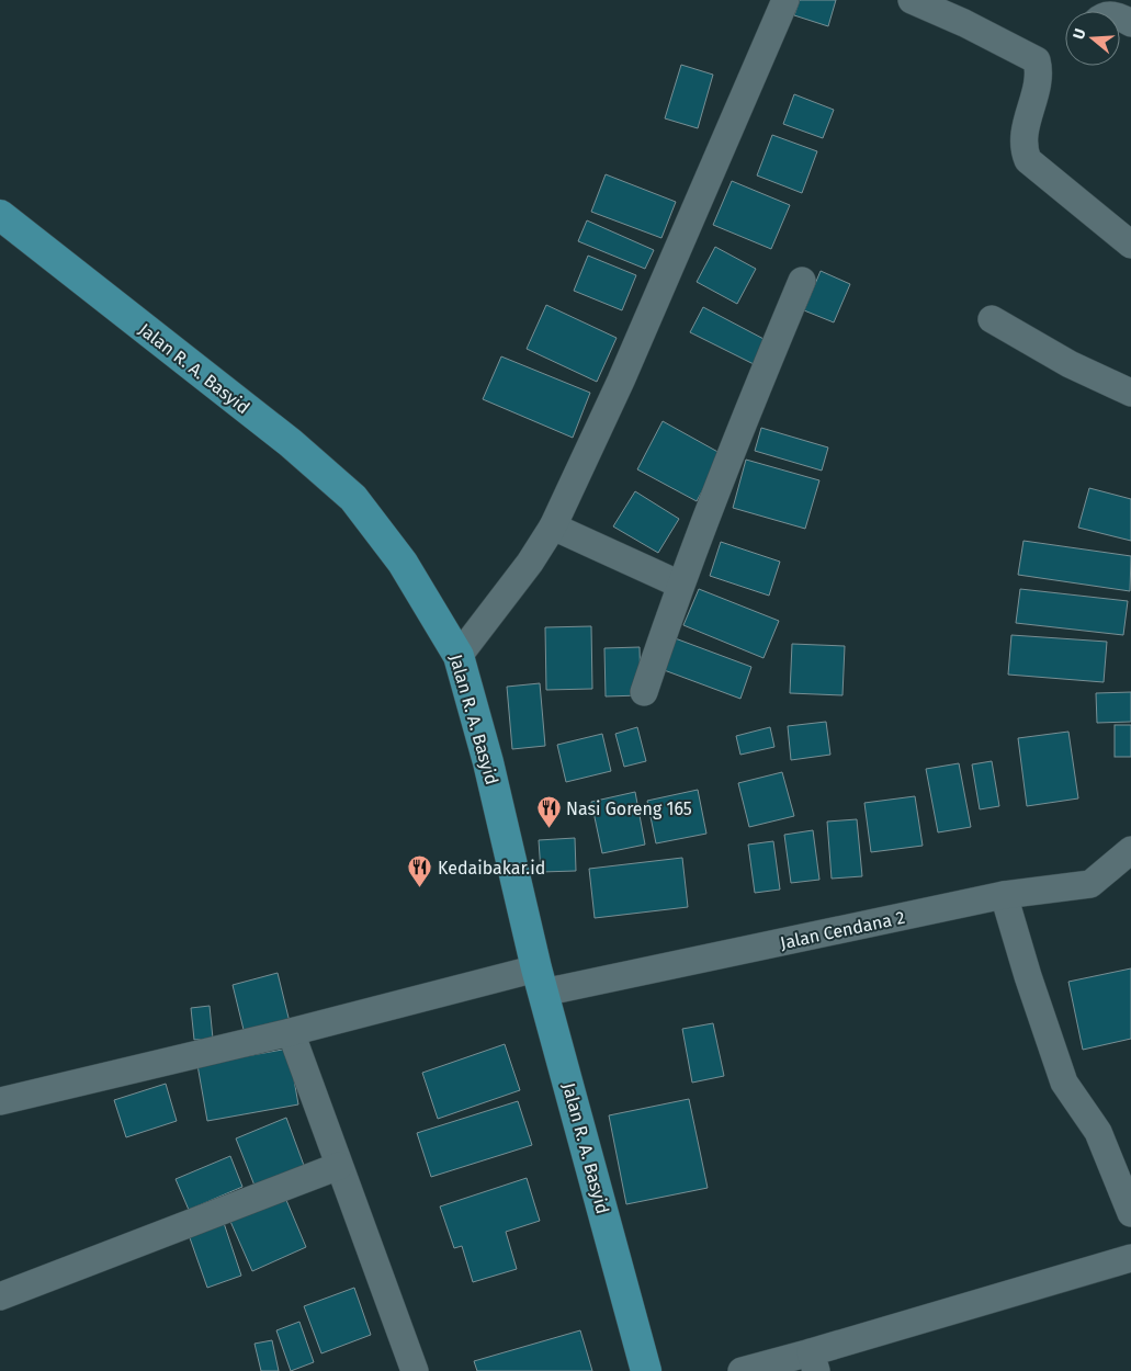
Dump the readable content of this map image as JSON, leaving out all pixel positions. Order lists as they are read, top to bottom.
{
  "streets": {
    "main road": ["Jalan R. A. Basyid"],
    "street": ["Jalan Cendana 2"]
  },
  "crossings": [
    ["Jalan R. A. Basyid", "Jalan Cendana 2"]
  ],
  "places": {
    "restaurant": ["Nasi Goreng 165", "Kedaibakar.id"]
  },
  "north": "left"
}
